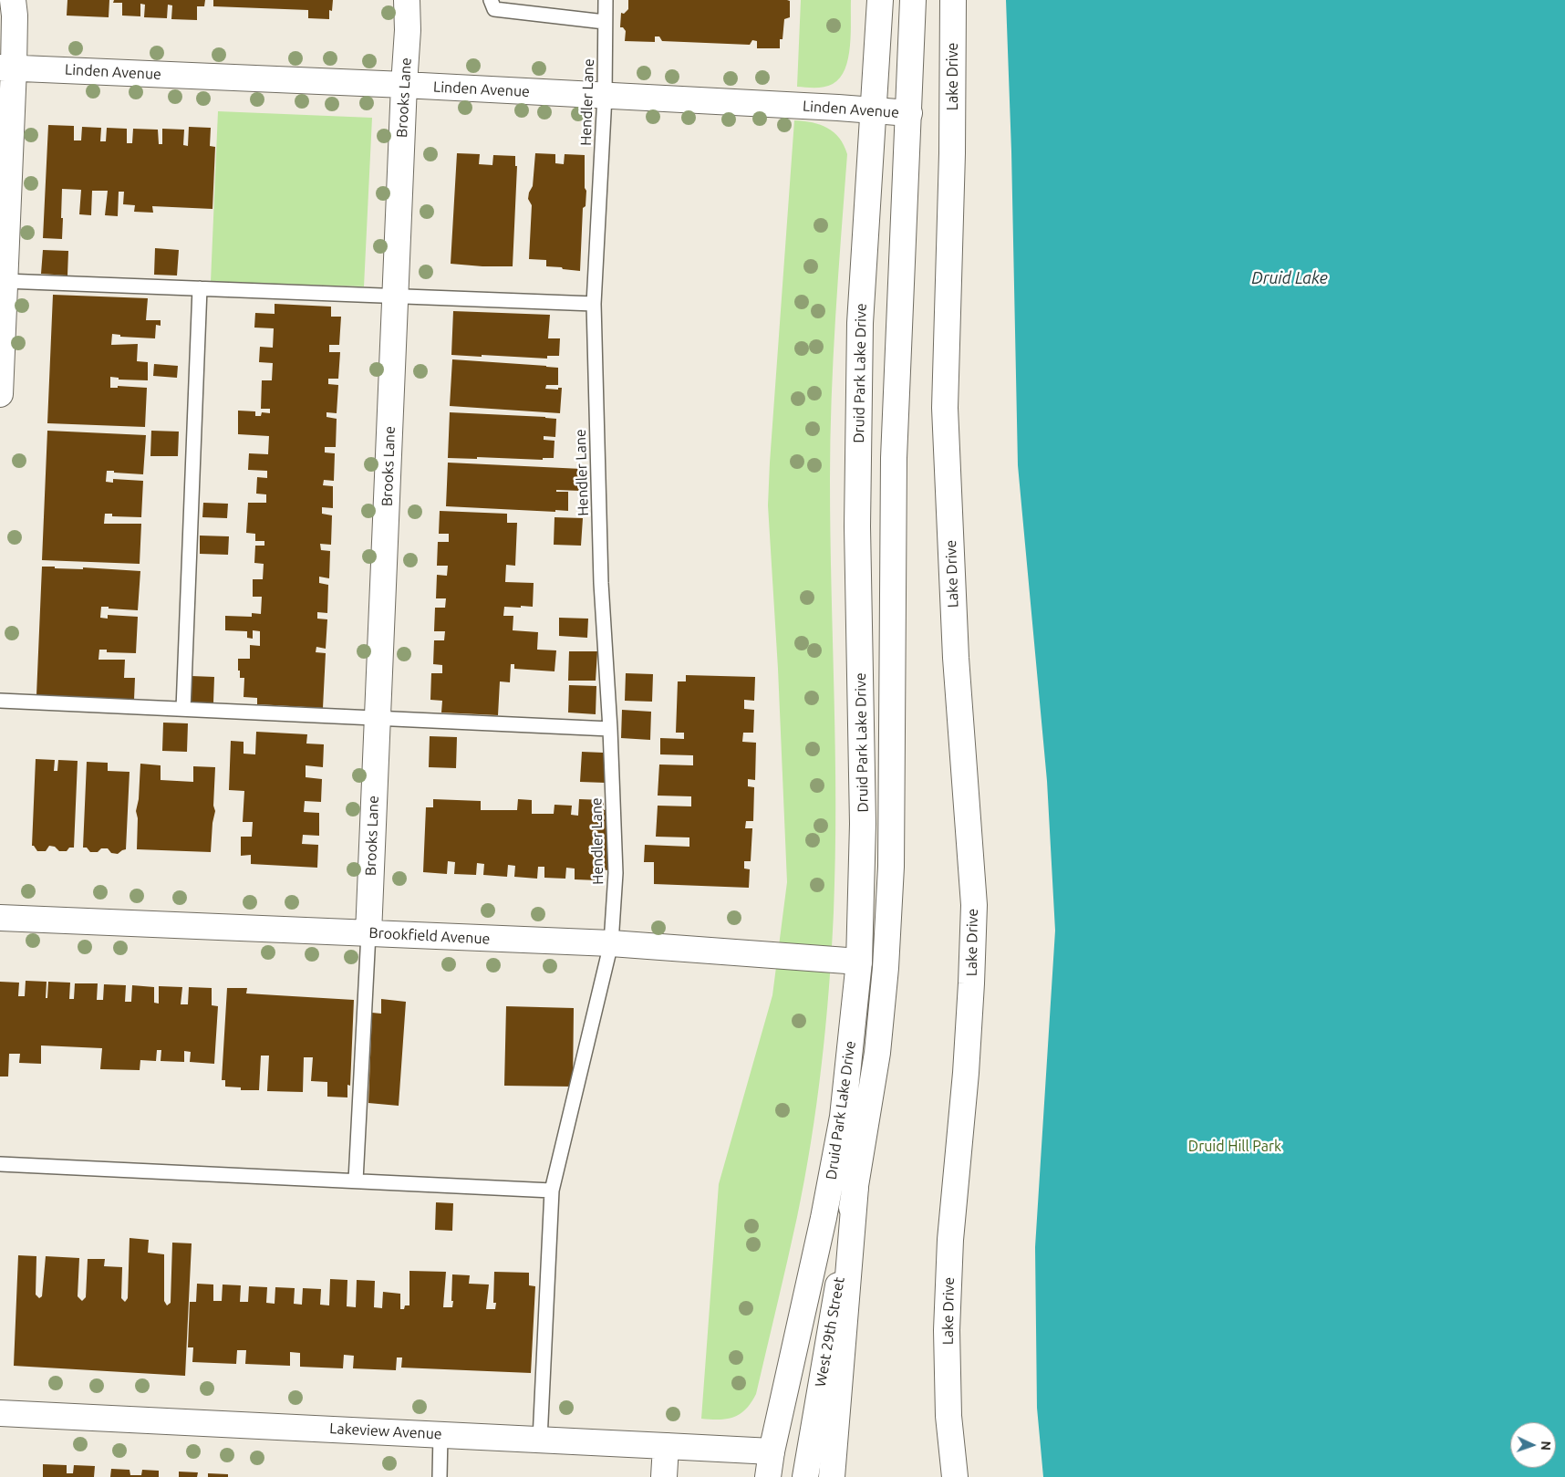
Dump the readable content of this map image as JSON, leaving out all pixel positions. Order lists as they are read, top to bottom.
{
  "streets": {
    "main road": [
      "Linden Avenue",
      "Lake Drive",
      "Brooks Lane",
      "Druid Park Lake Drive",
      "Brookfield Avenue",
      "West 29th Street",
      "Lakeview Avenue"
    ],
    "lane": ["Hendler Lane"]
  },
  "crossings": [
    ["Linden Avenue", "Brooks Lane"],
    ["Linden Avenue", "Hendler Lane"],
    ["Linden Avenue", "Druid Park Lake Drive"],
    ["Brooks Lane", "Brookfield Avenue"],
    ["Hendler Lane", "Brookfield Avenue"],
    ["Hendler Lane", "Lakeview Avenue"],
    ["Druid Park Lake Drive", "Brookfield Avenue"],
    ["Druid Park Lake Drive", "West 29th Street"],
    ["Druid Park Lake Drive", "Lakeview Avenue"]
  ],
  "water": ["Druid Lake"],
  "parks": ["Druid Hill Park"],
  "north": "right"
}
